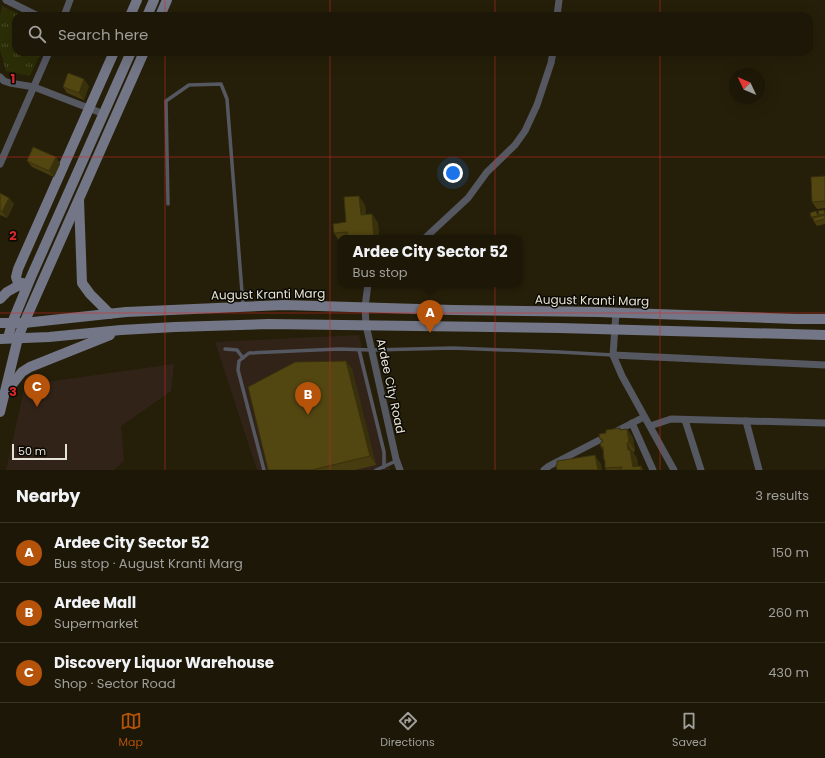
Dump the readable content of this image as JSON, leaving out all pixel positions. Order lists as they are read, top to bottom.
{
  "streets": {
    "main road": ["August Kranti Marg"],
    "street": ["Ardee City Road"]
  },
  "crossings": [
    ["August Kranti Marg", "Ardee City Road"]
  ],
  "scale_bar": "50 m",
  "north": "top left",
  "page": {
    "search": "Search here",
    "popup": ["Ardee City Sector 52", "Bus stop"],
    "pins": ["A", "C", "B"],
    "scale": "50 m",
    "heading": ["Nearby", "3 results"],
    "list": [
      {
        "mark": "A",
        "name": "Ardee City Sector 52",
        "note": "Bus stop · August Kranti Marg",
        "value": "150 m"
      },
      {
        "mark": "B",
        "name": "Ardee Mall",
        "note": "Supermarket",
        "value": "260 m"
      },
      {
        "mark": "C",
        "name": "Discovery Liquor Warehouse",
        "note": "Shop · Sector Road",
        "value": "430 m"
      }
    ],
    "nav": ["Map", "Directions", "Saved"]
  },
  "grid": {
    "rows": ["1", "2", "3"]
  }
}
